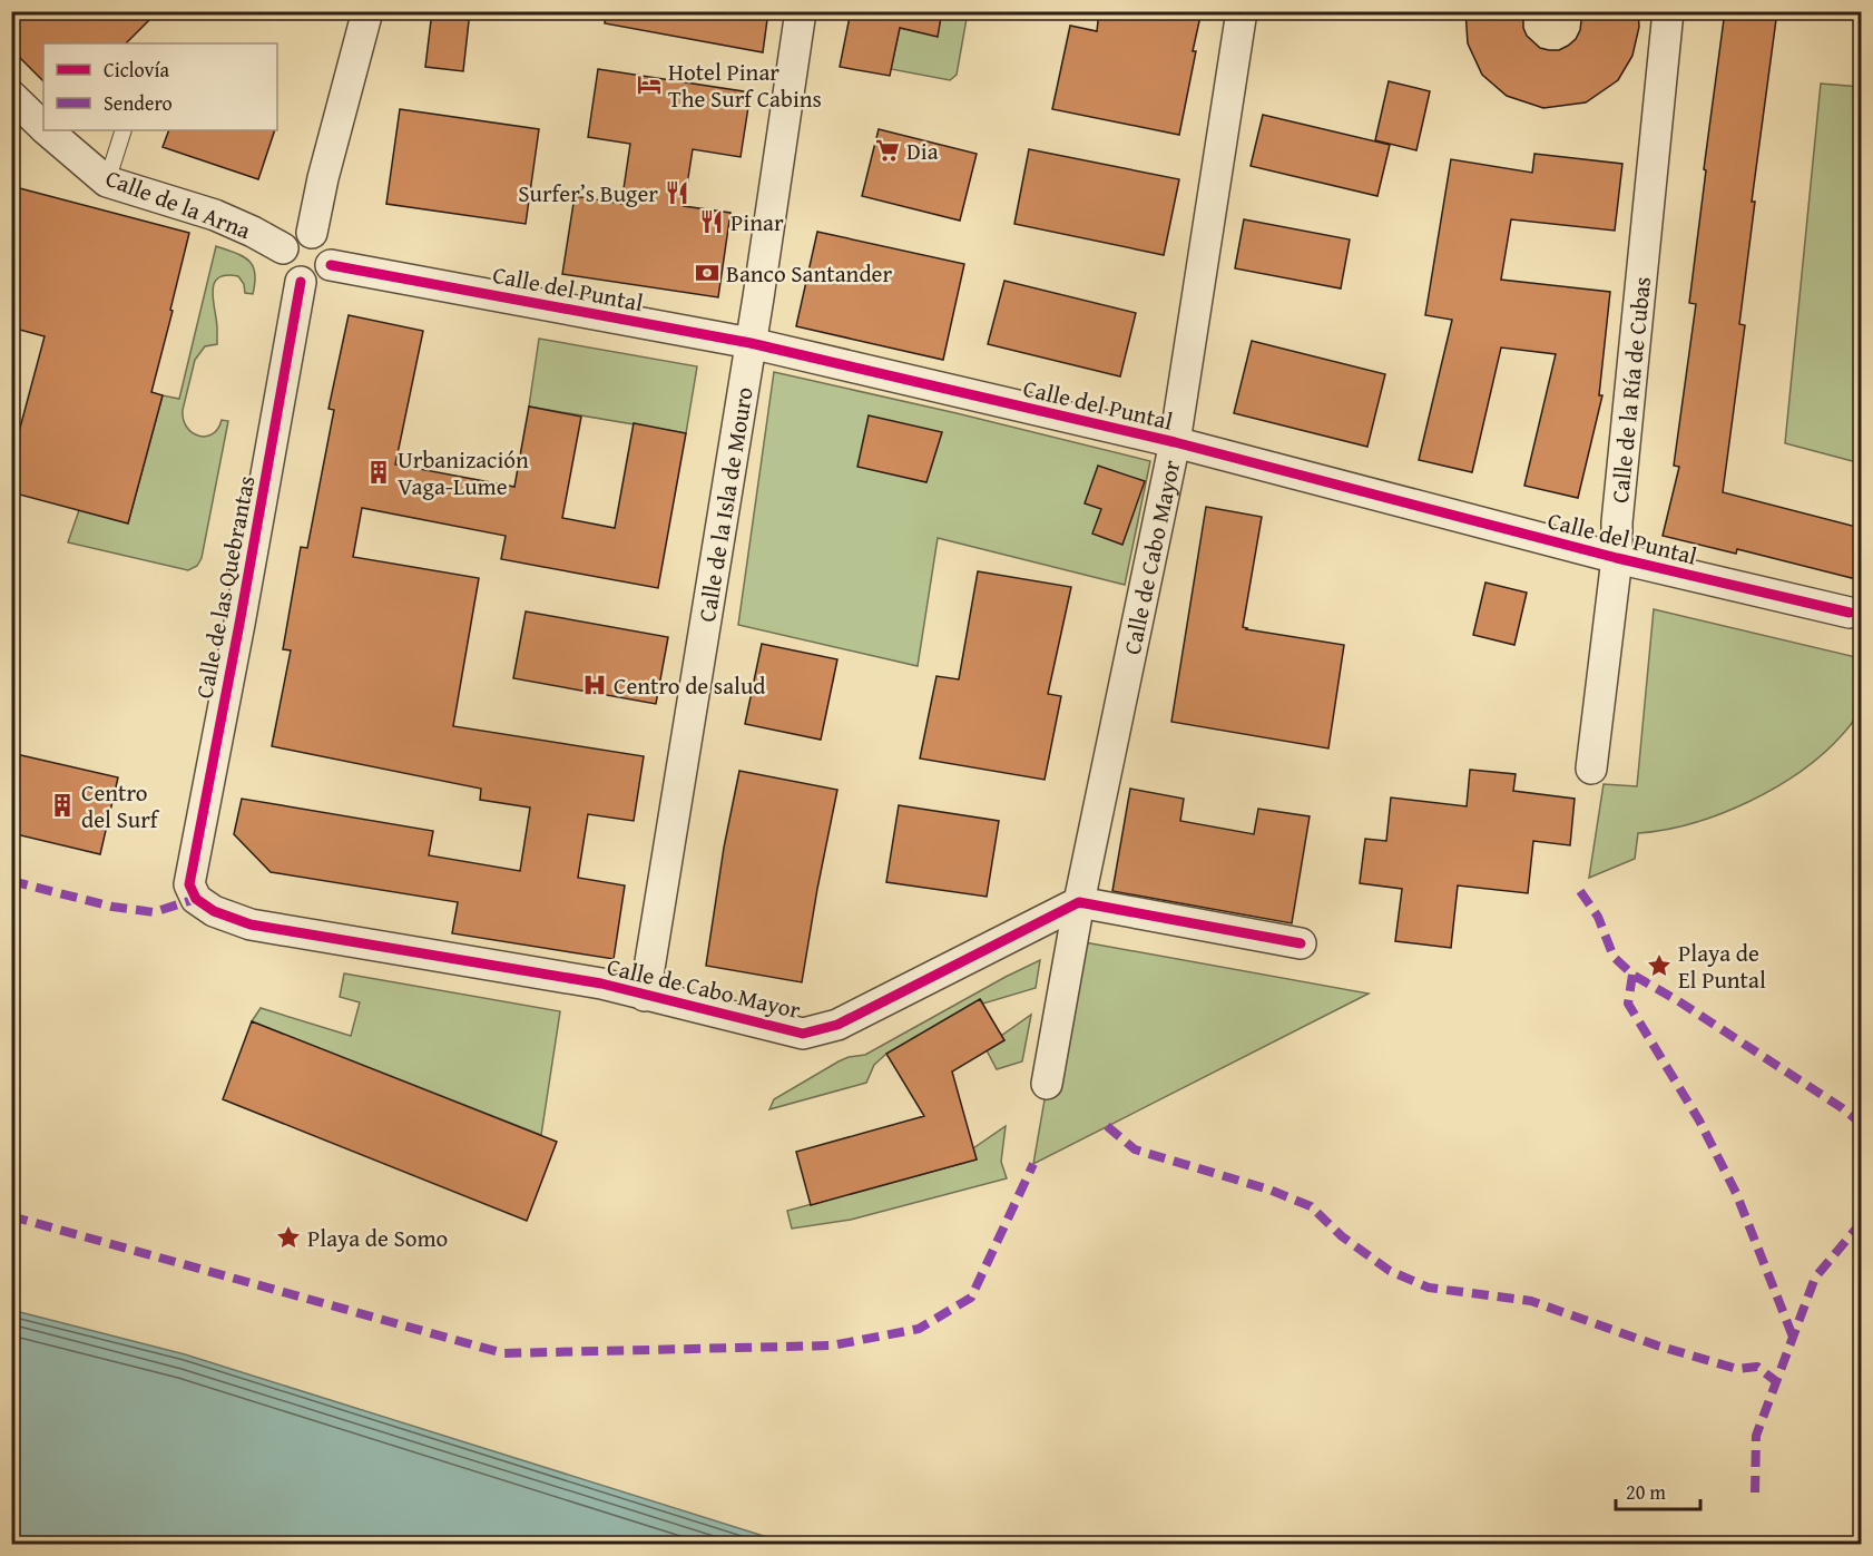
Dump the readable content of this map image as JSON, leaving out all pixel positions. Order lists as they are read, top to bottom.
{
  "streets": {
    "street": [
      "Calle de la Arna",
      "Calle del Puntal",
      "Calle de la Ría de Cubas",
      "Calle de la Isla de Mouro",
      "Calle de Cabo Mayor",
      "Calle de las Quebrantas"
    ]
  },
  "crossings": [
    ["Calle de la Arna", "Calle del Puntal"],
    ["Calle de la Arna", "Calle de las Quebrantas"],
    ["Calle del Puntal", "Calle de la Ría de Cubas"],
    ["Calle del Puntal", "Calle de la Isla de Mouro"],
    ["Calle del Puntal", "Calle de Cabo Mayor"],
    ["Calle del Puntal", "Calle de las Quebrantas"],
    ["Calle de la Isla de Mouro", "Calle de Cabo Mayor"],
    ["Calle de Cabo Mayor", "Calle de las Quebrantas"]
  ],
  "places": {
    "hotel": ["Hotel Pinar The Surf Cabins"],
    "supermarket": ["Dia"],
    "restaurant": ["Surfer’s Buger", "Pinar"],
    "bank": ["Banco Santander"],
    "building": ["Urbanización Vaga-Lume", "Centro del Surf"],
    "hospital": ["Centro de salud"],
    "place": ["Playa de El Puntal", "Playa de Somo"]
  },
  "legend": ["Ciclovía", "Sendero"],
  "scale_bar": "20 m"
}
